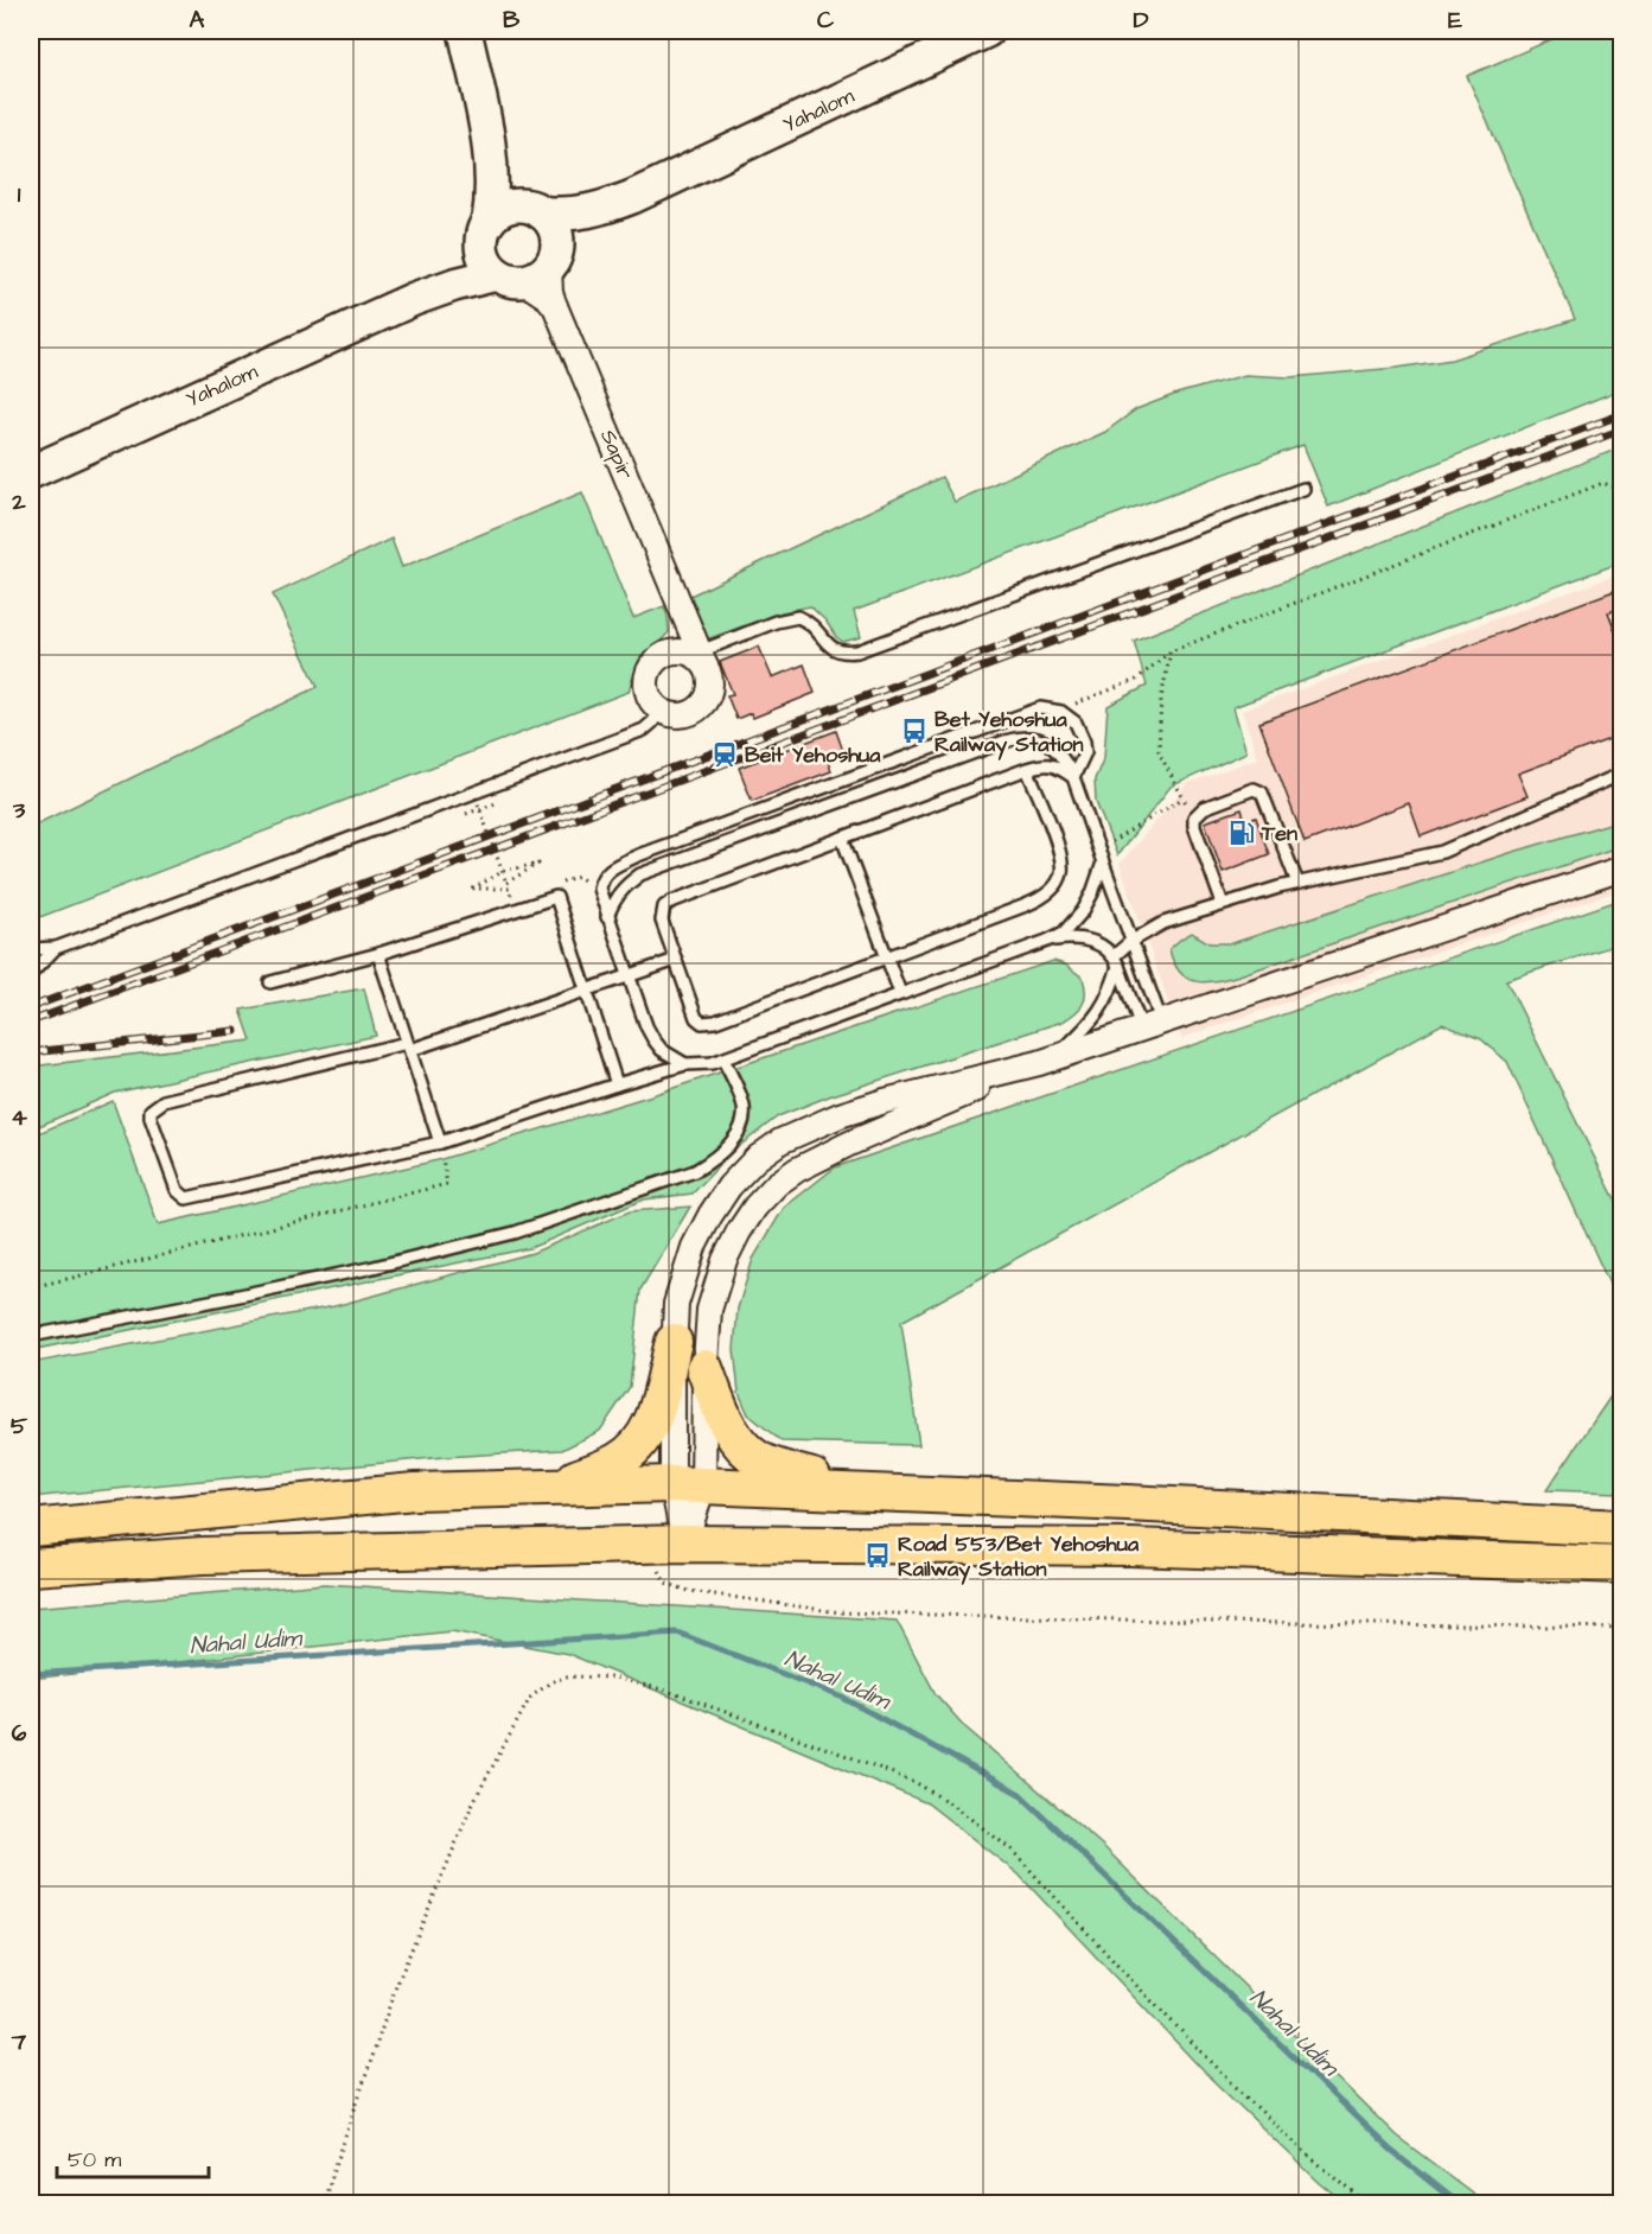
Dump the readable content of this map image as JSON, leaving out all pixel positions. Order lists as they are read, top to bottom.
{
  "streets": {
    "main road": ["Yahalom"],
    "street": ["Sapir"]
  },
  "crossings": [
    ["Yahalom", "Sapir"]
  ],
  "water": ["Nahal Udim"],
  "places": {
    "bus stop": ["Bet Yehoshua Railway Station", "Road 553/Bet Yehoshua Railway Station"],
    "station": ["Beit Yehoshua"],
    "fuel station": ["Ten"]
  },
  "scale_bar": "50 m",
  "grid": {
    "columns": [
      "A",
      "B",
      "C",
      "D",
      "E"
    ],
    "rows": [
      "1",
      "2",
      "3",
      "4",
      "5",
      "6",
      "7"
    ]
  }
}
